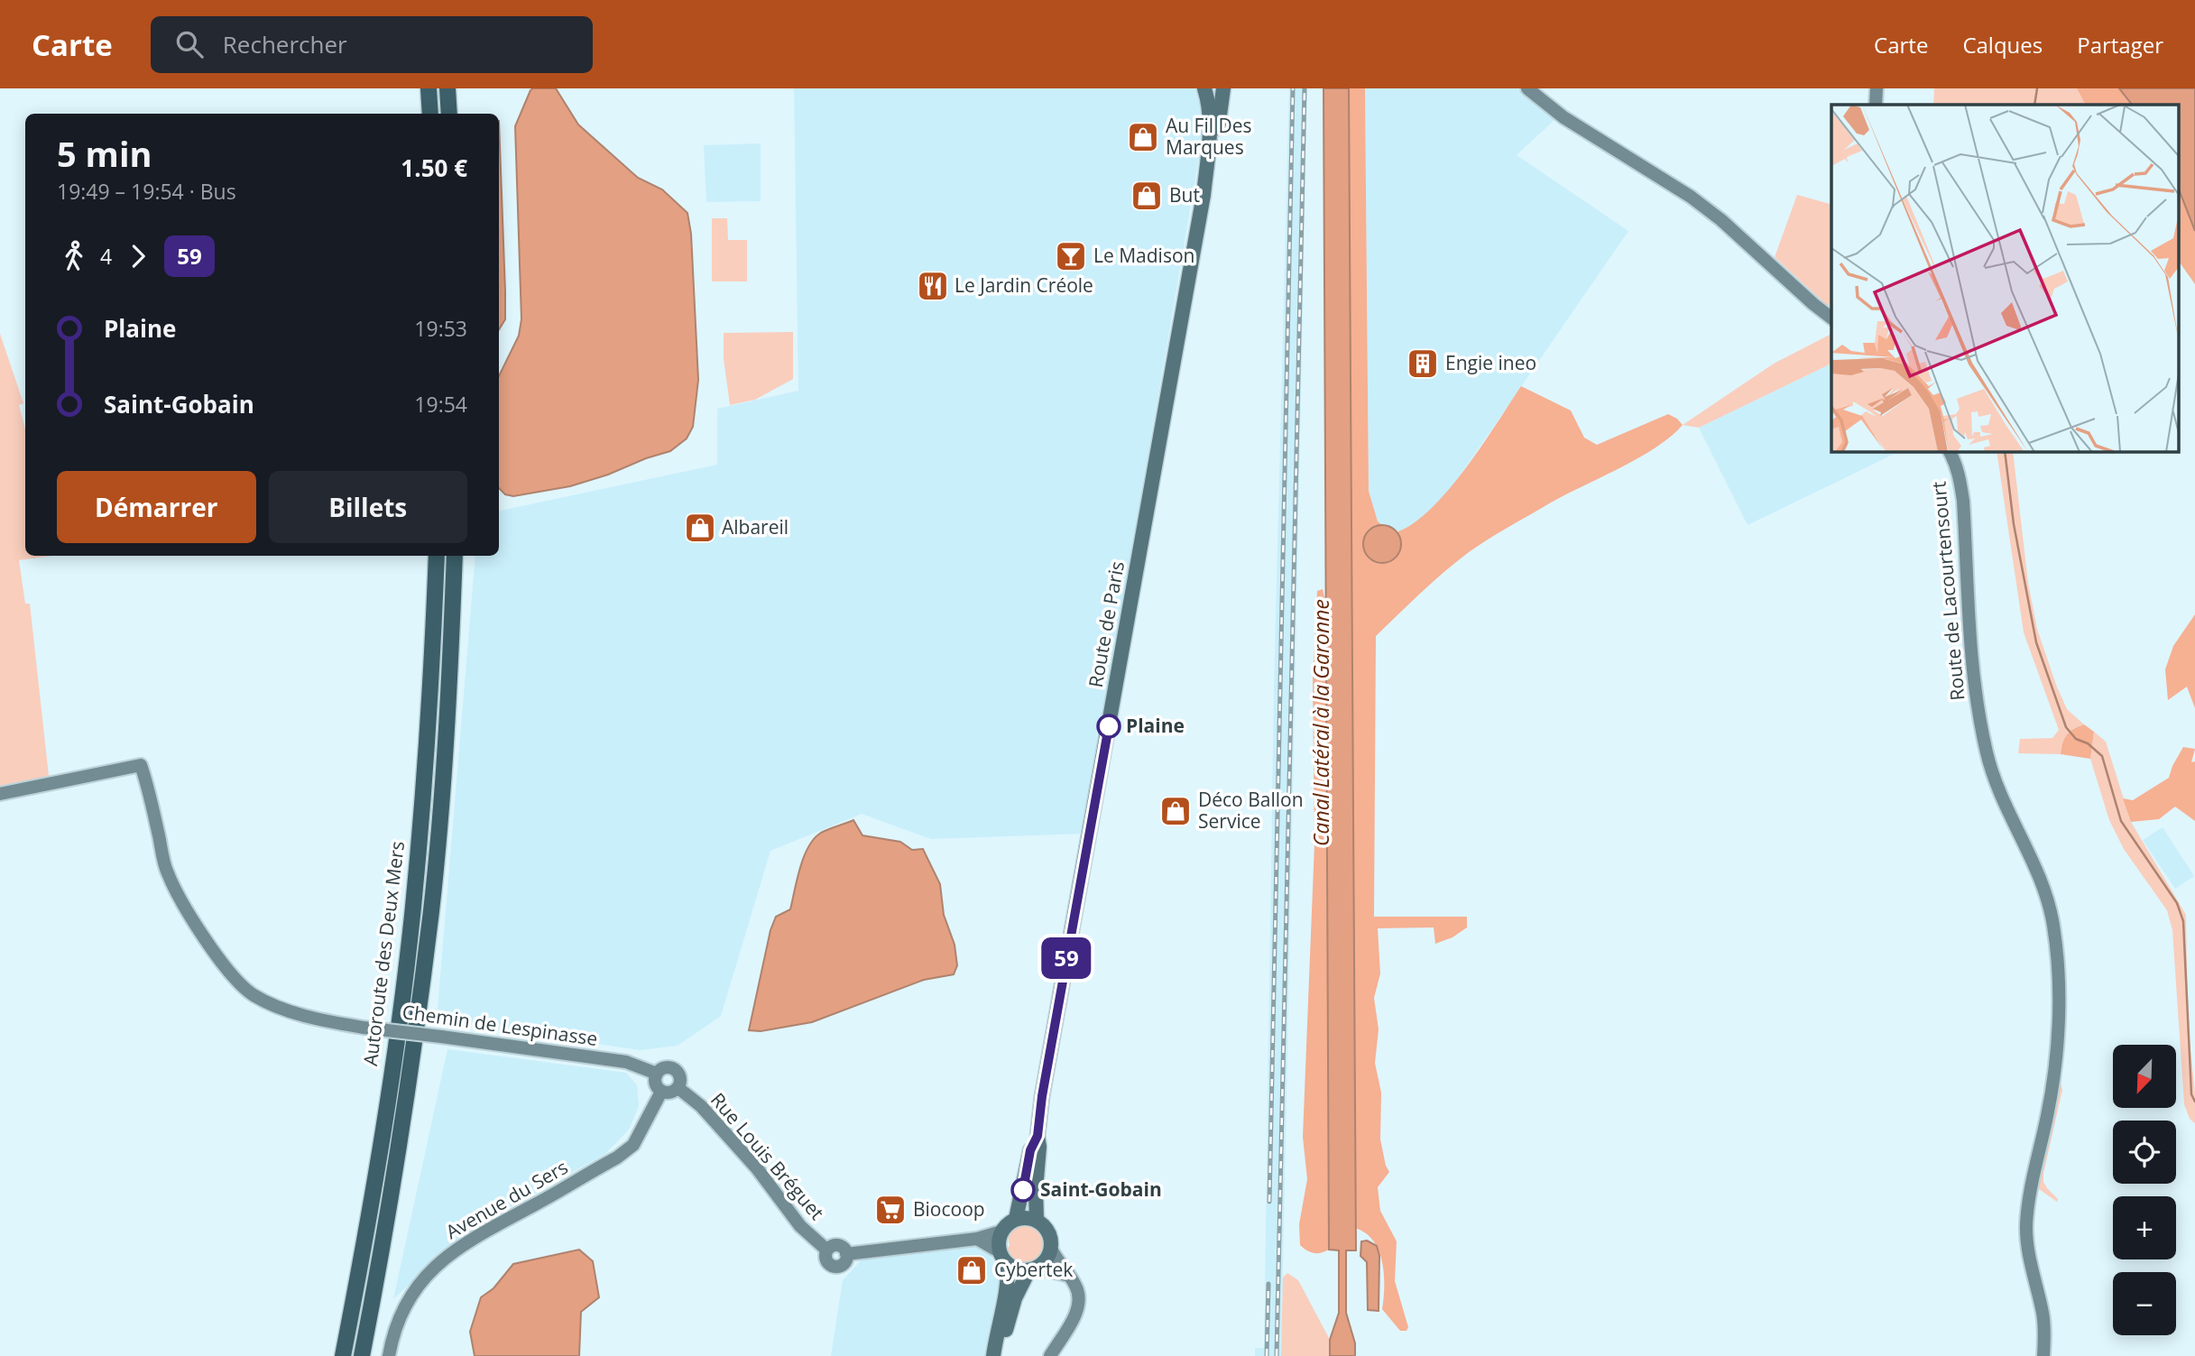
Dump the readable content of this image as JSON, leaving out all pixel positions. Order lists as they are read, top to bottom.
{
  "streets": {
    "highway": ["Autoroute des Deux Mers"],
    "main road": ["Route de Paris"],
    "street": [
      "Route de Lacourtensourt",
      "Chemin de Lespinasse",
      "Rue Louis Bréguet",
      "Avenue du Sers"
    ]
  },
  "crossings": [
    ["Route de Paris", "Rue Louis Bréguet"],
    ["Chemin de Lespinasse", "Rue Louis Bréguet"],
    ["Chemin de Lespinasse", "Avenue du Sers"],
    ["Rue Louis Bréguet", "Avenue du Sers"]
  ],
  "water": ["Canal Latéral à la Garonne"],
  "places": {
    "shop": [
      "Au Fil Des Marques",
      "But",
      "Albareil",
      "Déco Ballon Service",
      "Cybertek"
    ],
    "bar": ["Le Madison"],
    "restaurant": ["Le Jardin Créole"],
    "building": ["Engie ineo"],
    "other": ["Plaine", "Saint-Gobain"],
    "supermarket": ["Biocoop"]
  },
  "lines": ["bus line 59"],
  "north": "bottom left",
  "page": {
    "header": "Carte",
    "search": "Rechercher",
    "nav": ["Carte", "Calques", "Partager"],
    "on_map": "59",
    "heading": ["5 min", "19:49 – 19:54 · Bus", "1.50 €"],
    "legs": ["4", "59"],
    "list": [
      {
        "name": "Plaine",
        "value": "19:53"
      },
      {
        "name": "Saint-Gobain",
        "value": "19:54"
      }
    ],
    "buttons": ["Démarrer", "Billets"],
    "map_buttons": ["+", "−"]
  }
}
